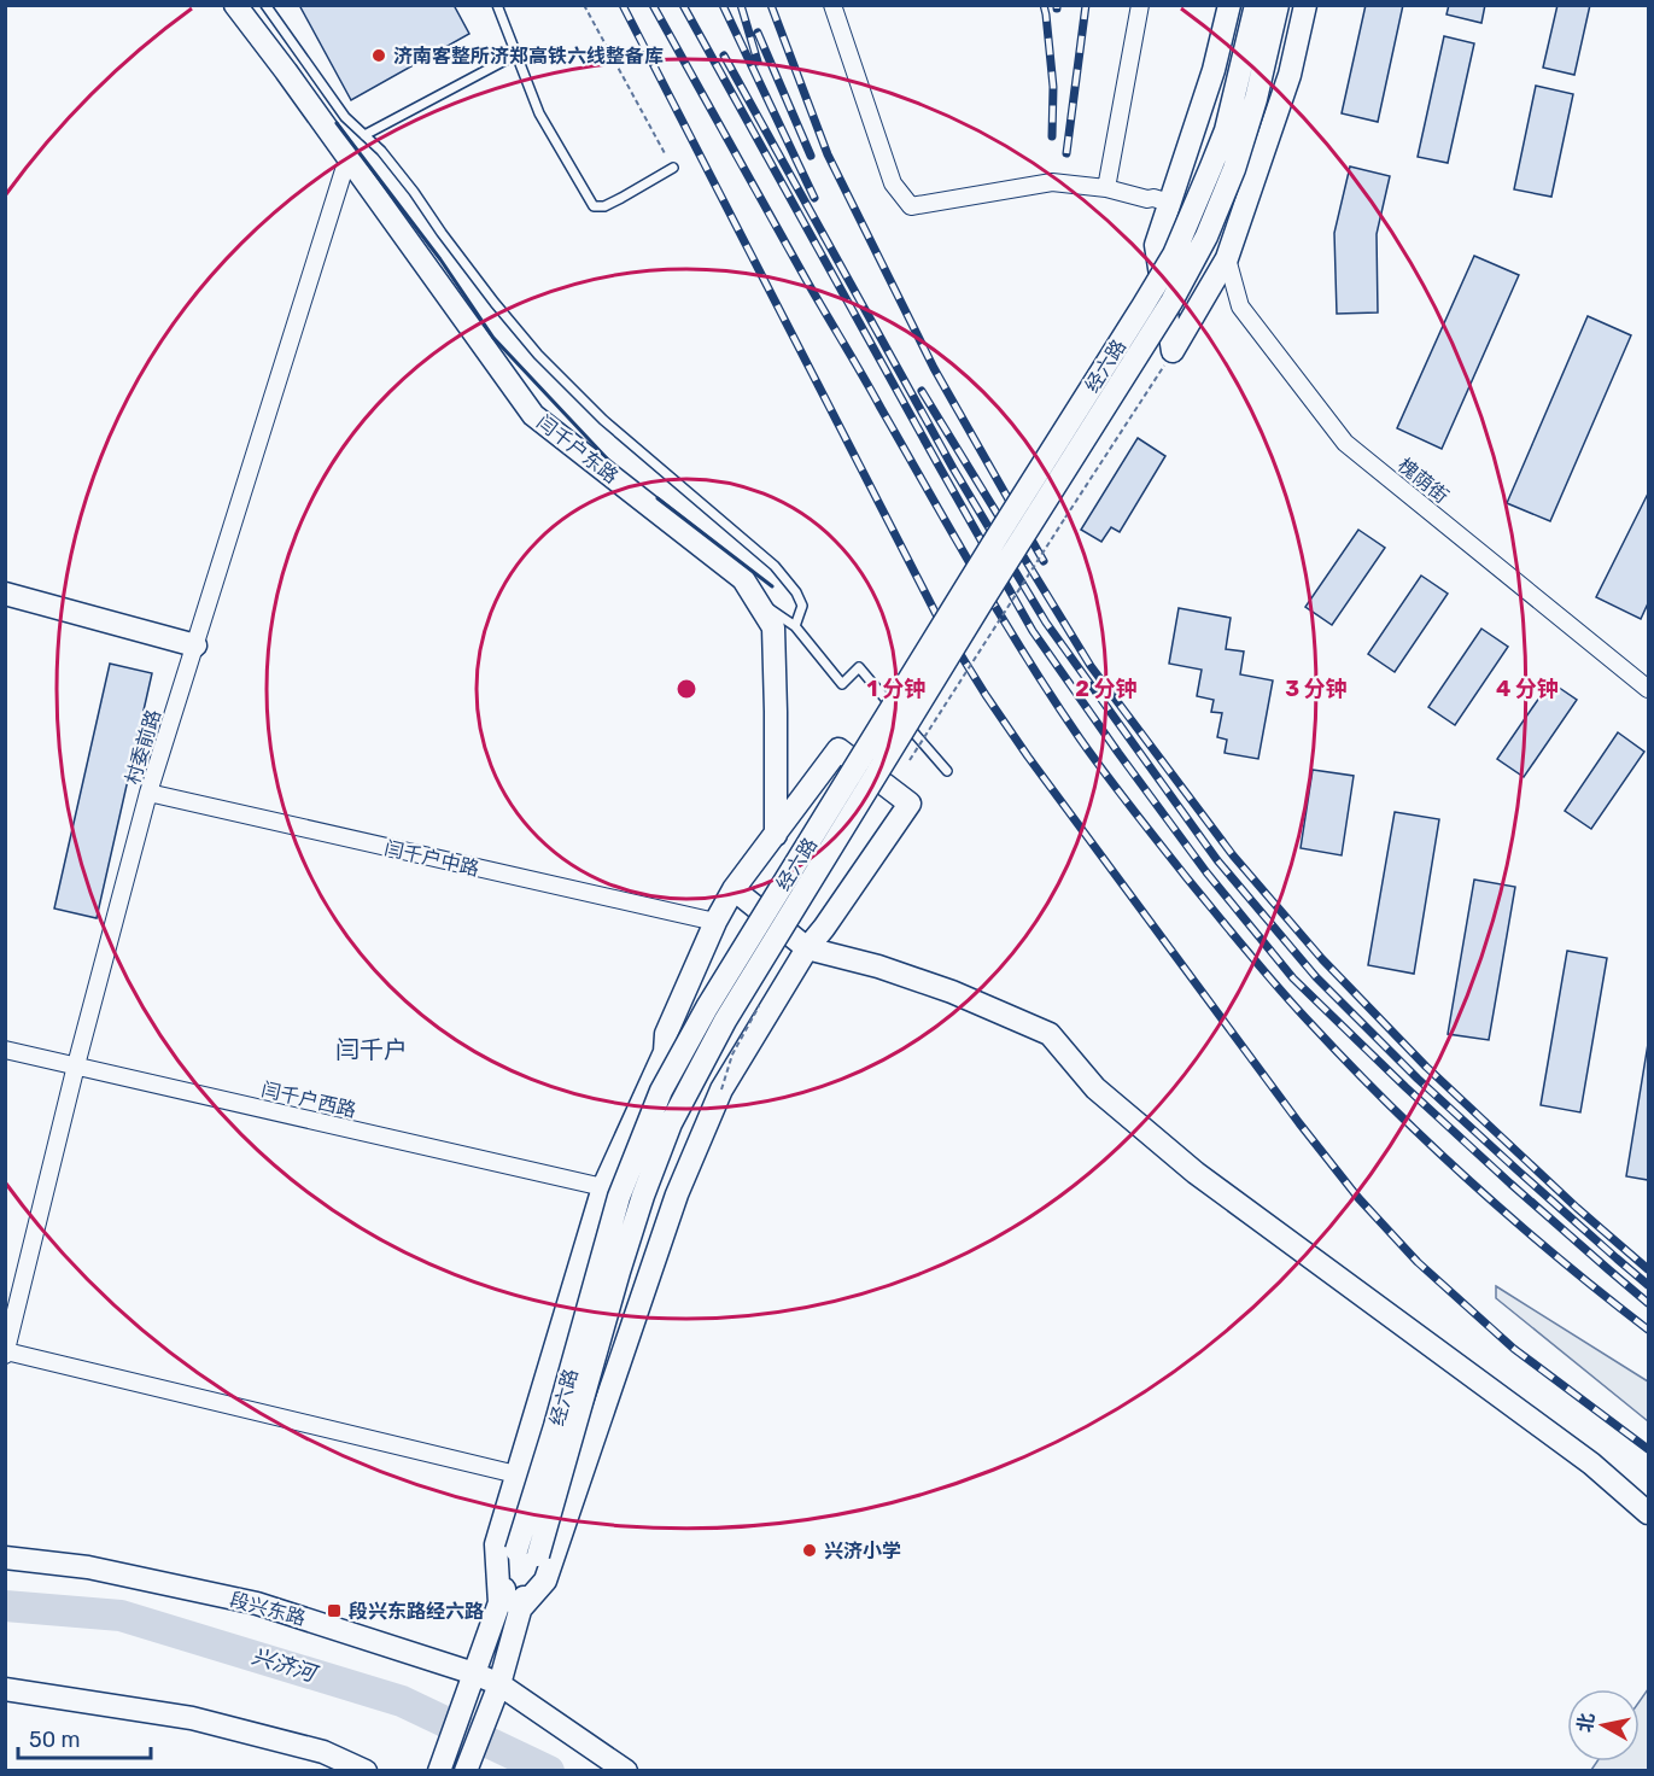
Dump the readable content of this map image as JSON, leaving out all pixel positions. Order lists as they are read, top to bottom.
{
  "streets": {
    "main road": ["经六路", "闫千户东路", "段兴东路"],
    "street": [
      "槐荫街",
      "村委前路",
      "闫千户中路",
      "闫千户西路"
    ]
  },
  "crossings": [
    ["经六路", "段兴东路"],
    ["闫千户东路", "村委前路"],
    ["村委前路", "闫千户中路"],
    ["村委前路", "闫千户西路"]
  ],
  "districts": ["闫千户"],
  "water": ["兴济河"],
  "places": {
    "other": ["济南客整所济郑高铁六线整备库", "兴济小学"],
    "transit": ["段兴东路经六路"]
  },
  "scale_bar": "50 m",
  "north": "left",
  "rings": [
    "1 分钟",
    "2 分钟",
    "3 分钟",
    "4 分钟"
  ]
}
